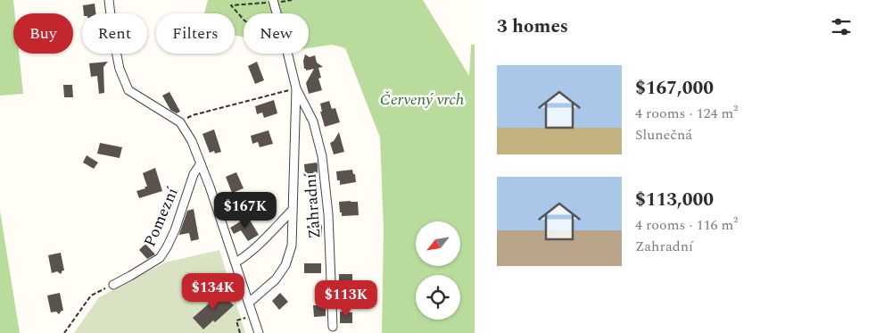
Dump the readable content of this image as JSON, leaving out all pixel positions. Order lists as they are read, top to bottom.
{
  "streets": {
    "street": ["Zahradní", "Pomezní"]
  },
  "parks": ["Červený vrch"],
  "north": "bottom left",
  "page": {
    "heading": "3 homes",
    "chip": [
      "Buy",
      "Rent",
      "Filters",
      "New"
    ],
    "list": [
      {
        "name": "$167,000",
        "note": "4 rooms · 124 m² · Slunečná"
      },
      {
        "name": "$113,000",
        "note": "4 rooms · 116 m² · Zahradní"
      }
    ],
    "price": ["$167K", "$134K", "$113K"]
  }
}
